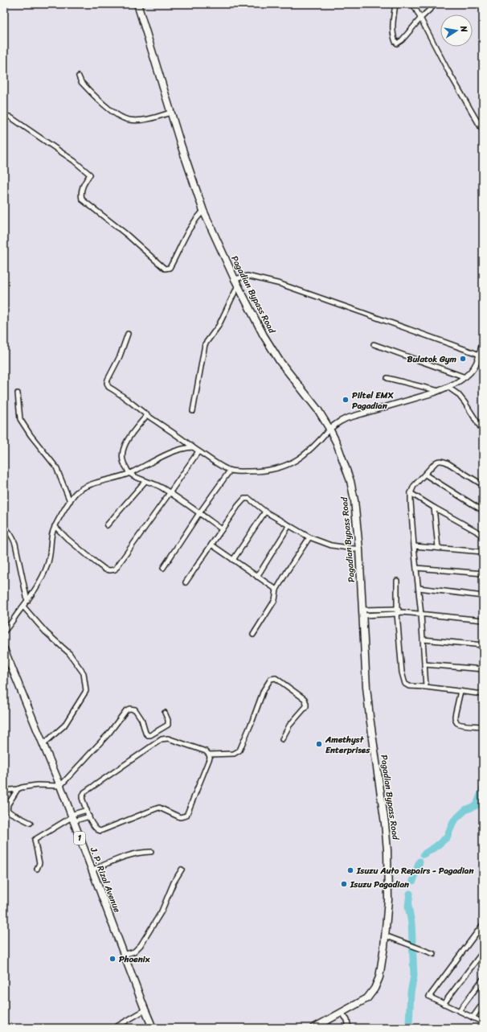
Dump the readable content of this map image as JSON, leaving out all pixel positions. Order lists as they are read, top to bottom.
{
  "streets": {
    "main road": ["Pagadian Bypass Road", "1", "J. P. Rizal Avenue"]
  },
  "places": [
    "Bulatok Gym",
    "Piltel EMX Pagadian",
    "Amethyst Enterprises",
    "Isuzu Auto Repairs - Pagadian",
    "Isuzu Pagadian",
    "Phoenix"
  ],
  "north": "right"
}
